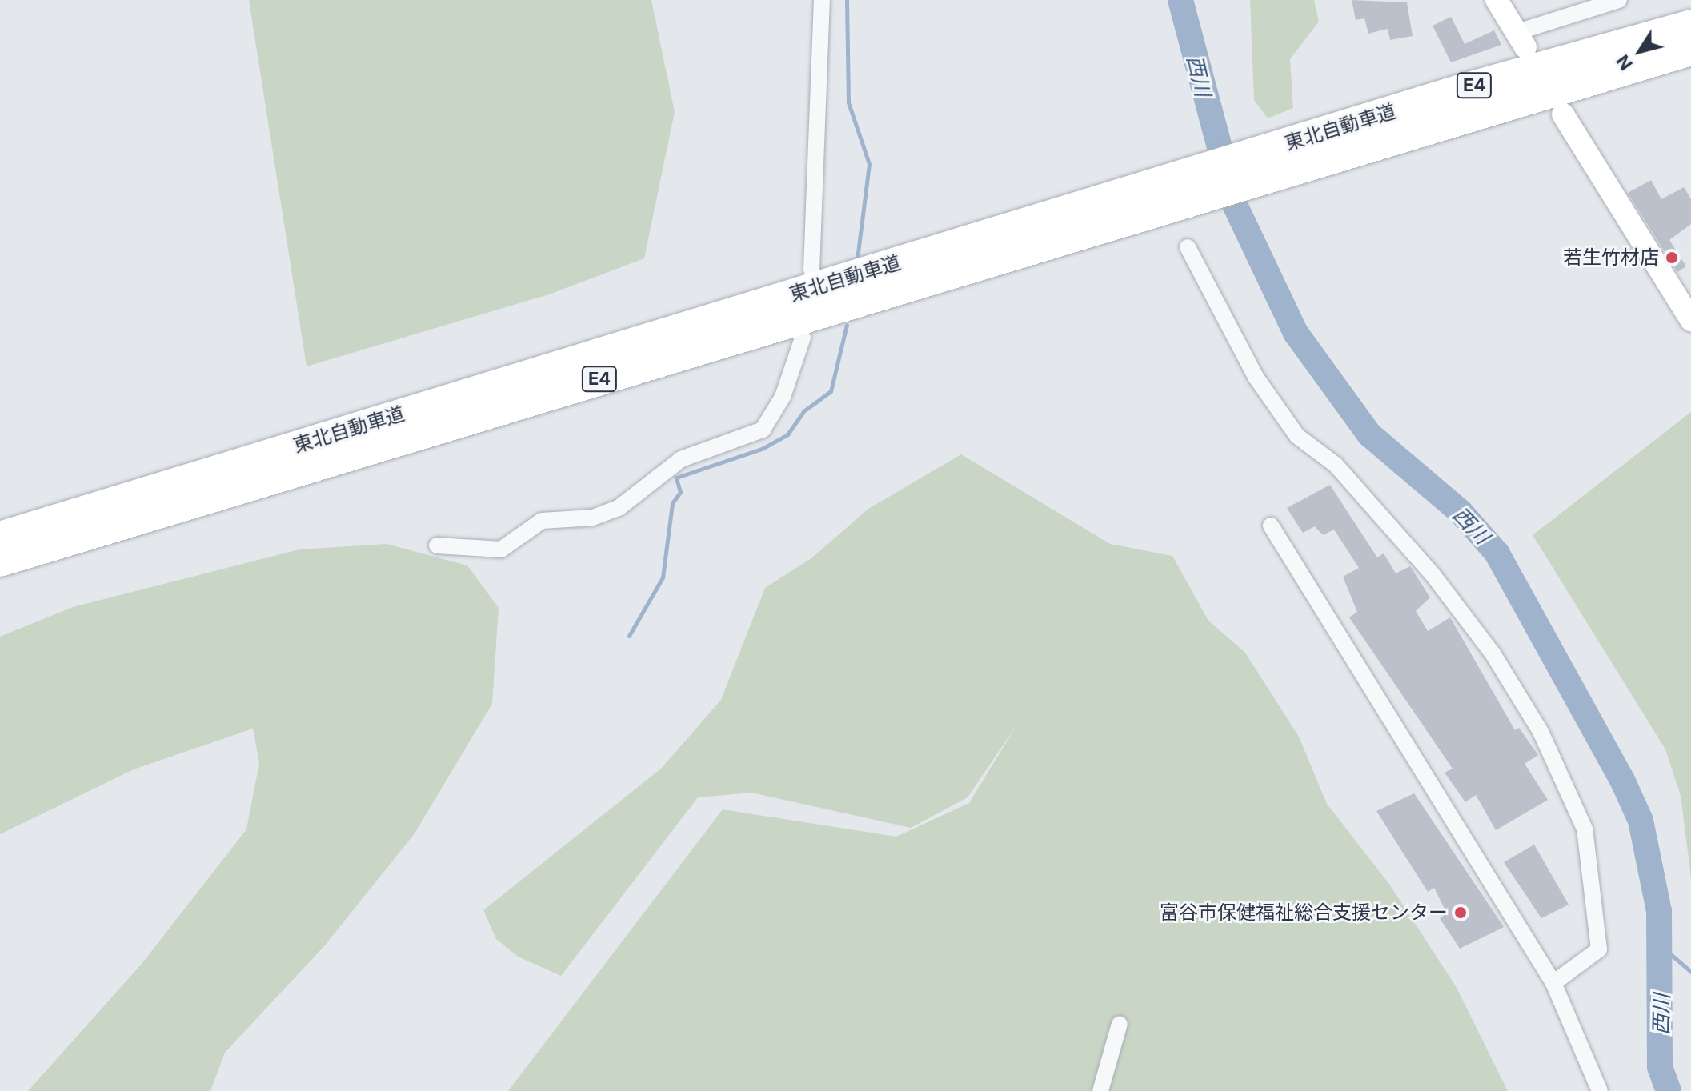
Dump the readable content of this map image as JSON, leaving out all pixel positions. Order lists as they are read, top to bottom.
{
  "streets": {
    "highway": ["E4", "東北自動車道"]
  },
  "water": ["西川"],
  "places": ["若生竹材店", "富谷市保健福祉総合支援センター"],
  "north": "bottom left"
}
